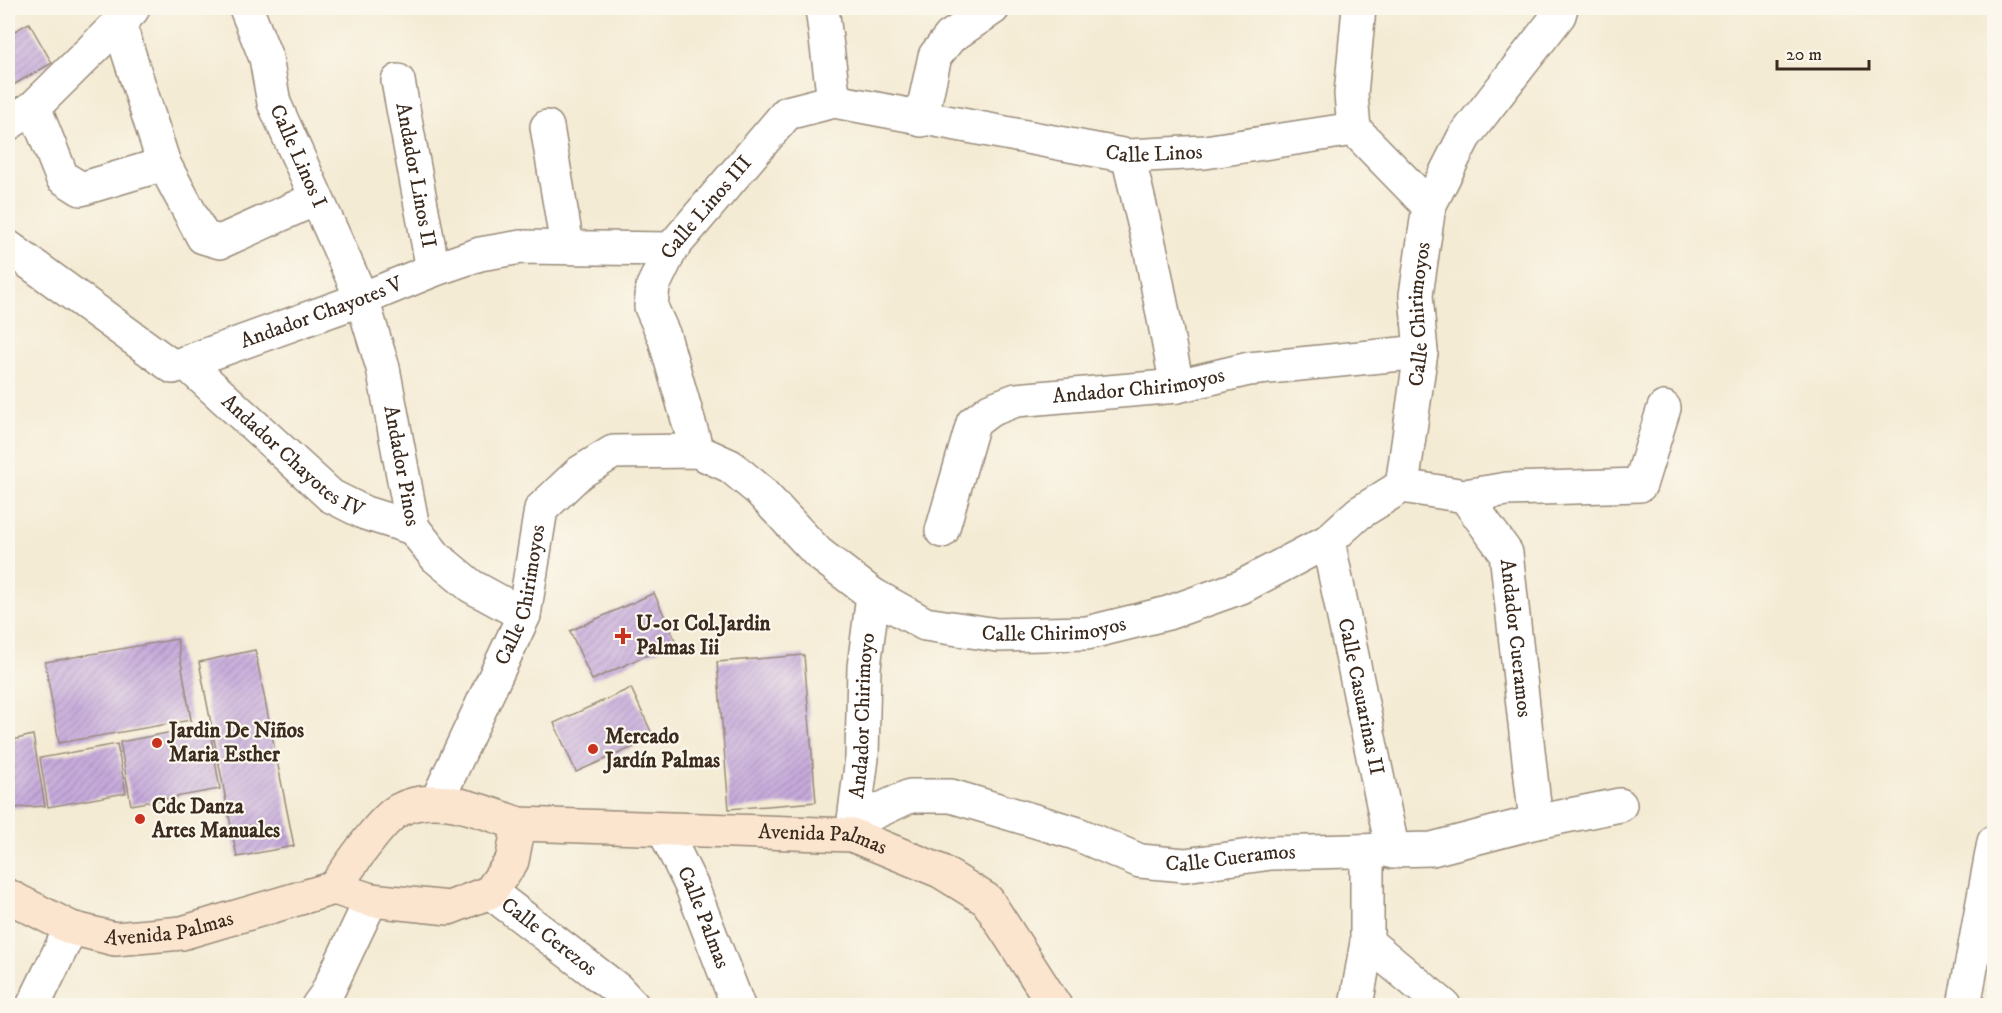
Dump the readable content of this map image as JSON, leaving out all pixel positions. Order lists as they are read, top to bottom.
{
  "streets": {
    "main road": ["Avenida Palmas"],
    "street": [
      "Calle Linos",
      "Calle Linos I",
      "Andador Linos II",
      "Calle Linos III",
      "Andador Chayotes V",
      "Calle Chirimoyos",
      "Andador Chirimoyos",
      "Andador Chayotes IV",
      "Andador Pinos",
      "Andador Cueramos",
      "Calle Casuarinas II",
      "Andador Chirimoyo",
      "Calle Cueramos",
      "Calle Palmas",
      "Calle Cerezos"
    ]
  },
  "crossings": [
    ["Calle Linos", "Calle Linos III"],
    ["Calle Linos I", "Andador Chayotes V"],
    ["Calle Linos I", "Andador Pinos"],
    ["Andador Linos II", "Andador Chayotes V"],
    ["Calle Linos III", "Andador Chayotes V"],
    ["Calle Linos III", "Calle Chirimoyos"],
    ["Andador Chayotes V", "Andador Chayotes IV"],
    ["Andador Chayotes V", "Andador Pinos"],
    ["Calle Chirimoyos", "Andador Chirimoyos"],
    ["Calle Chirimoyos", "Andador Pinos"],
    ["Calle Chirimoyos", "Calle Casuarinas II"],
    ["Calle Chirimoyos", "Andador Chirimoyo"],
    ["Calle Chirimoyos", "Avenida Palmas"],
    ["Andador Chayotes IV", "Andador Pinos"],
    ["Andador Cueramos", "Calle Cueramos"],
    ["Calle Casuarinas II", "Calle Cueramos"],
    ["Andador Chirimoyo", "Avenida Palmas"],
    ["Andador Chirimoyo", "Calle Cueramos"],
    ["Avenida Palmas", "Calle Cueramos"],
    ["Avenida Palmas", "Calle Palmas"]
  ],
  "places": {
    "health": ["U-01 Col.Jardin Palmas Iii"],
    "other": ["Jardin De Niños Maria Esther", "Mercado Jardín Palmas", "Cdc Danza Artes Manuales"]
  },
  "scale_bar": "20 m"
}
